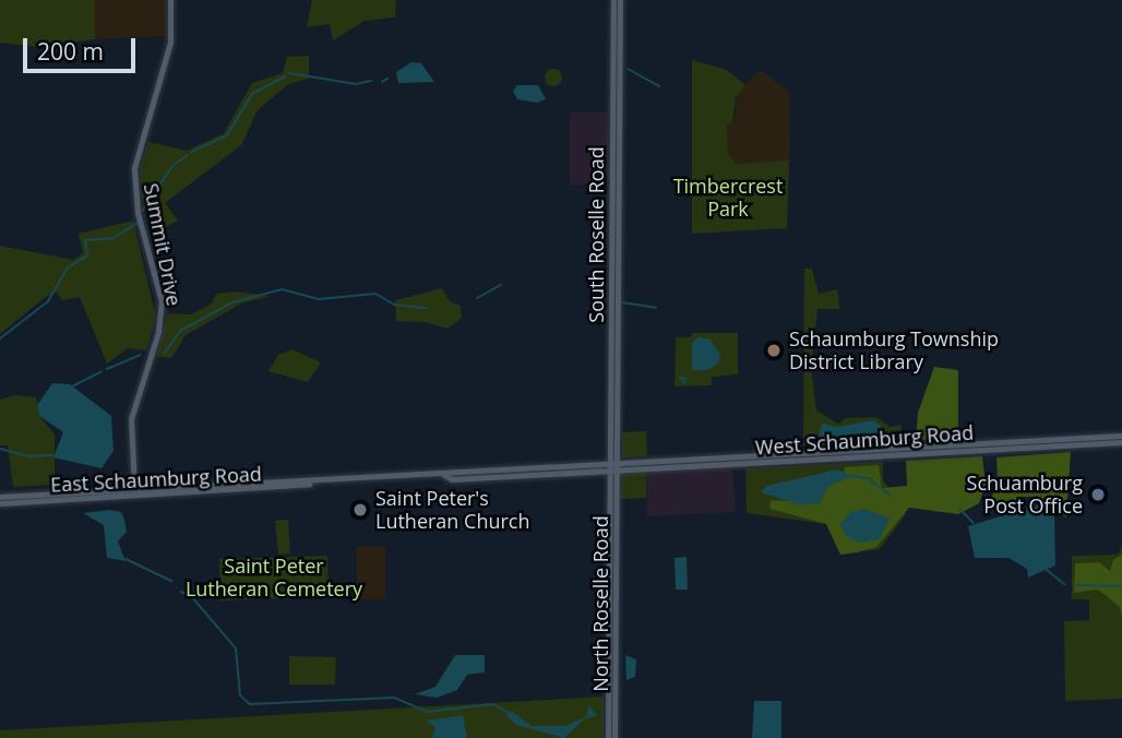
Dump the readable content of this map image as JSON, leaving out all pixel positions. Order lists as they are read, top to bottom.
{
  "streets": {
    "main road": [
      "South Roselle Road",
      "West Schaumburg Road",
      "East Schaumburg Road",
      "North Roselle Road"
    ],
    "street": ["Summit Drive"]
  },
  "crossings": [
    ["South Roselle Road", "West Schaumburg Road"],
    ["South Roselle Road", "East Schaumburg Road"],
    ["South Roselle Road", "North Roselle Road"],
    ["Summit Drive", "East Schaumburg Road"],
    ["West Schaumburg Road", "East Schaumburg Road"],
    ["West Schaumburg Road", "North Roselle Road"],
    ["East Schaumburg Road", "North Roselle Road"]
  ],
  "parks": ["Timbercrest Park", "Saint Peter Lutheran Cemetery"],
  "places": ["Schaumburg Township District Library", "Schuamburg Post Office", "Saint Peter's Lutheran Church"],
  "scale_bar": "200 m"
}
